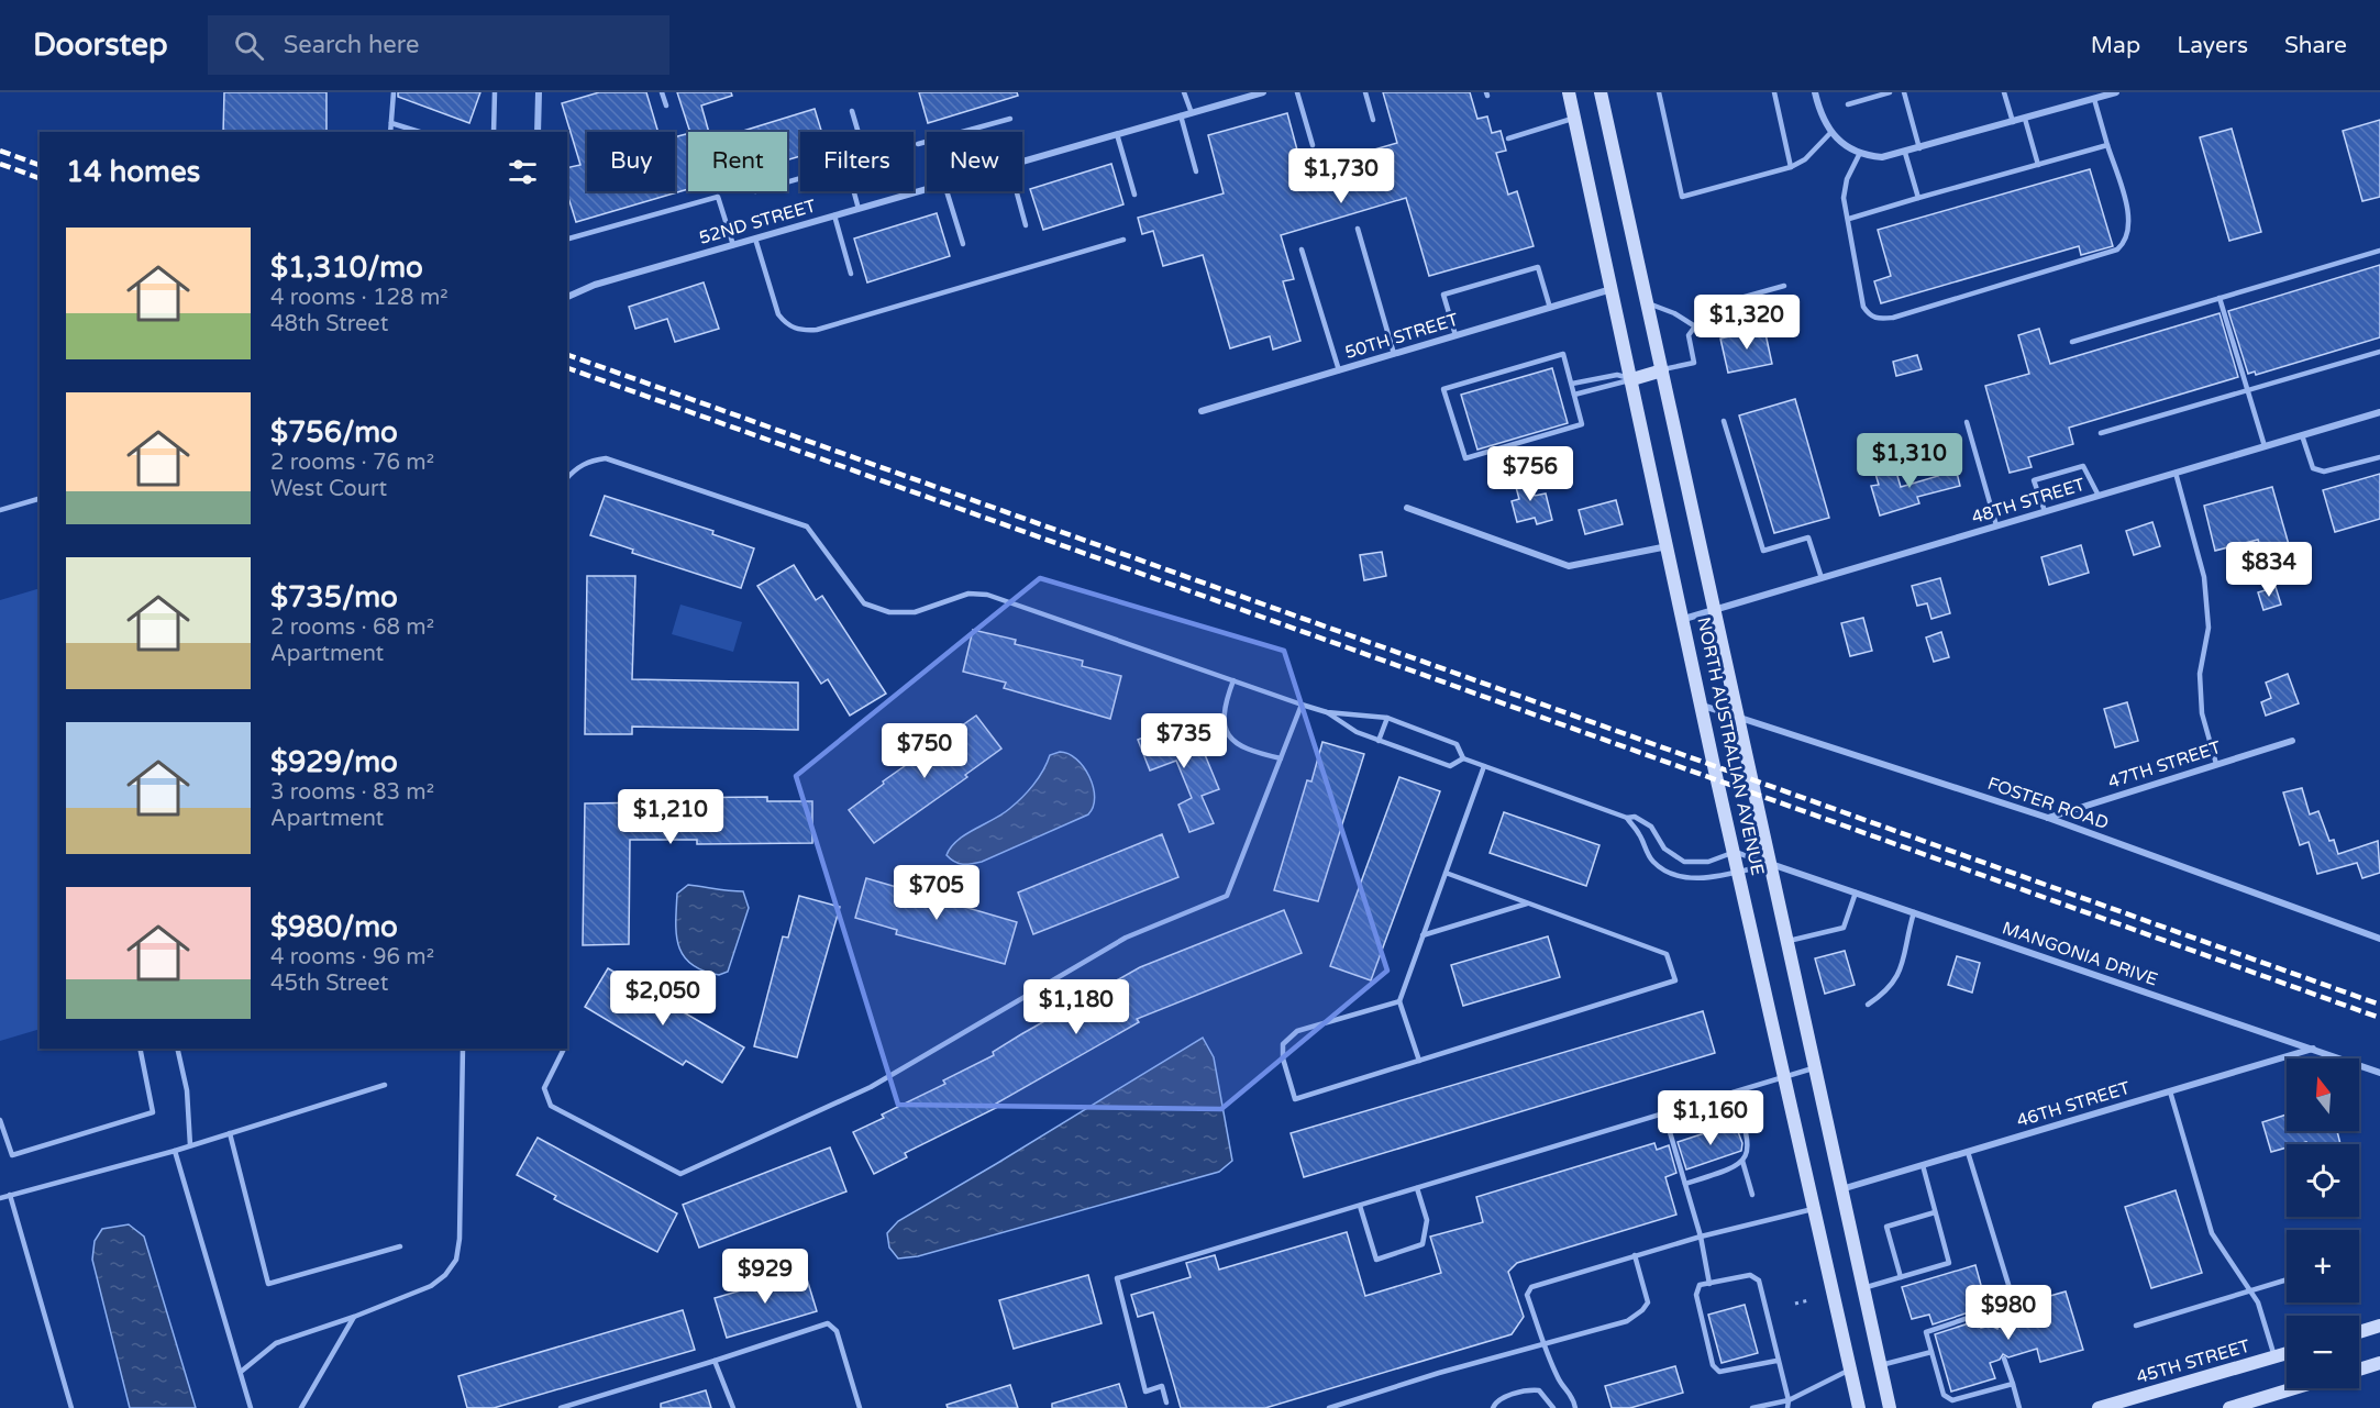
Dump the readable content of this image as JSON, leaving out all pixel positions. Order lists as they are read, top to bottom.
{
  "streets": {
    "main road": ["NORTH AUSTRALIAN AVENUE", "45TH STREET"],
    "street": [
      "52ND STREET",
      "50TH STREET",
      "48TH STREET",
      "47TH STREET",
      "FOSTER ROAD",
      "MANGONIA DRIVE",
      "46TH STREET"
    ]
  },
  "crossings": [
    ["50TH STREET", "NORTH AUSTRALIAN AVENUE"],
    ["48TH STREET", "NORTH AUSTRALIAN AVENUE"],
    ["NORTH AUSTRALIAN AVENUE", "FOSTER ROAD"],
    ["NORTH AUSTRALIAN AVENUE", "MANGONIA DRIVE"],
    ["NORTH AUSTRALIAN AVENUE", "46TH STREET"],
    ["47TH STREET", "FOSTER ROAD"],
    ["MANGONIA DRIVE", "46TH STREET"]
  ],
  "north": "top",
  "page": {
    "header": "Doorstep",
    "search": "Search here",
    "nav": ["Map", "Layers", "Share"],
    "chip": [
      "Buy",
      "Rent",
      "Filters",
      "New"
    ],
    "heading": "14 homes",
    "price": [
      "$1,730",
      "$1,320",
      "$1,310",
      "$756",
      "$834",
      "$735",
      "$750",
      "$1,210",
      "$705",
      "$2,050",
      "$1,180",
      "$1,160",
      "$929",
      "$980"
    ],
    "list": [
      {
        "name": "$1,310/mo",
        "note": "4 rooms · 128 m² · 48th Street"
      },
      {
        "name": "$756/mo",
        "note": "2 rooms · 76 m² · West Court"
      },
      {
        "name": "$735/mo",
        "note": "2 rooms · 68 m² · Apartment"
      },
      {
        "name": "$929/mo",
        "note": "3 rooms · 83 m² · Apartment"
      },
      {
        "name": "$980/mo",
        "note": "4 rooms · 96 m² · 45th Street"
      }
    ],
    "map_buttons": ["+", "−"]
  }
}
